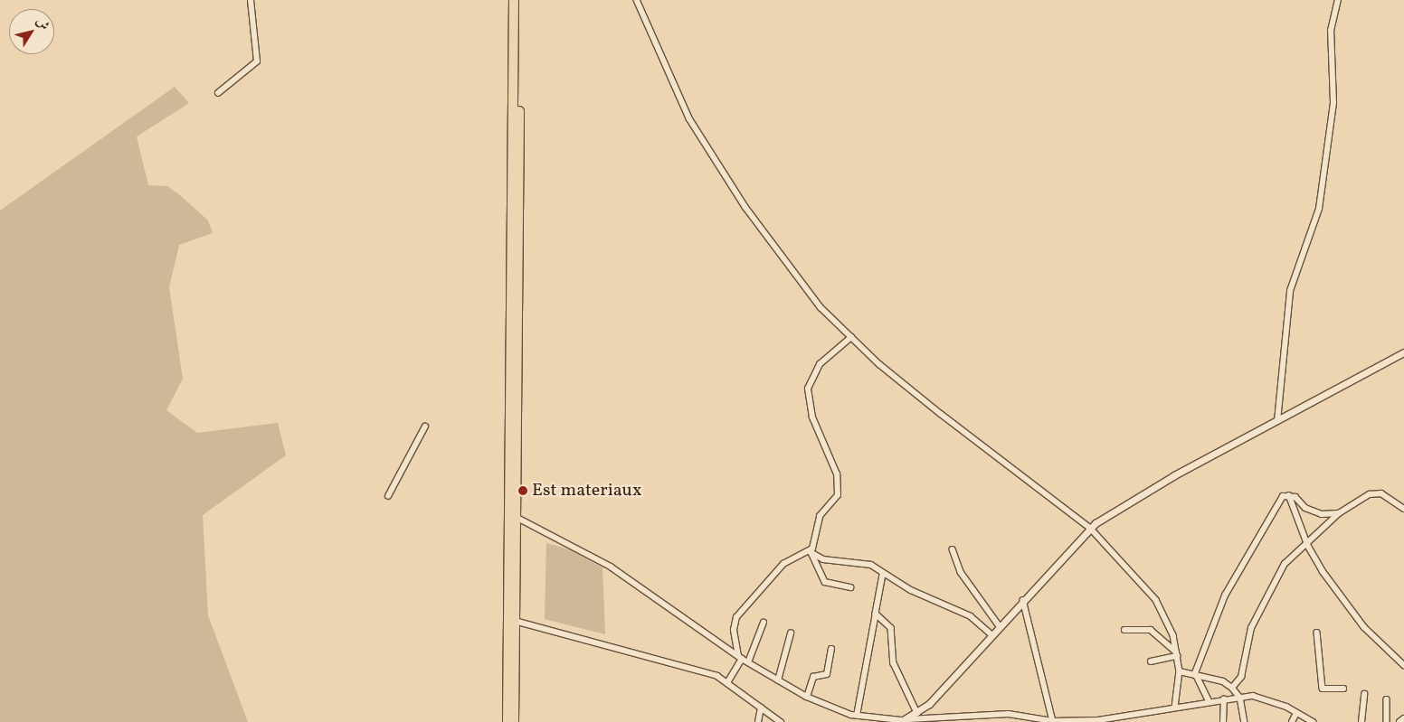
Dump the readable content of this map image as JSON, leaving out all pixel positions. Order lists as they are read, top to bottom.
{
  "places": ["Est materiaux"],
  "north": "top right"
}
